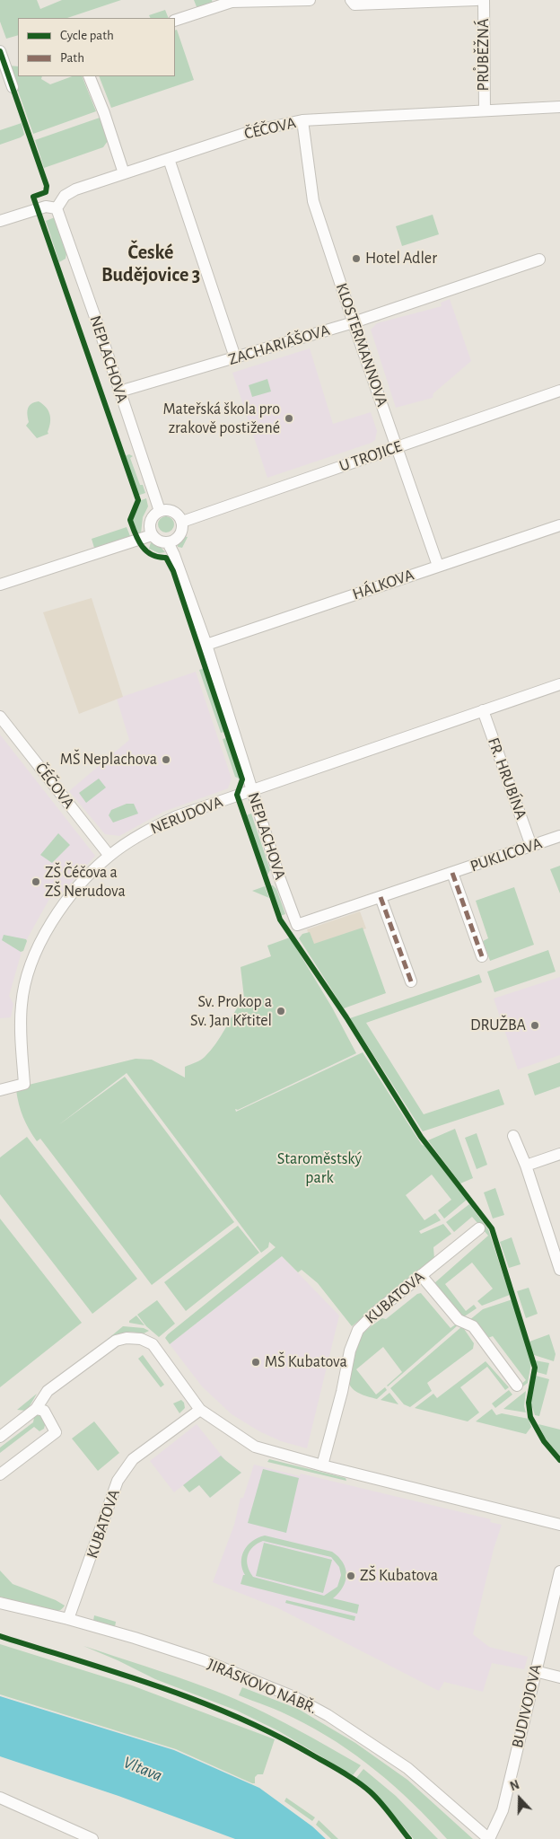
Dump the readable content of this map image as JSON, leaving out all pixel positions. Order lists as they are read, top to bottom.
{
  "streets": {
    "street": [
      "PRŮBĚŽNÁ",
      "ČÉČOVA",
      "ZACHARIÁŠOVA",
      "KLOSTERMANNOVA",
      "NEPLACHOVA",
      "U TROJICE",
      "HÁLKOVA",
      "FR. HRUBÍNA",
      "NERUDOVA",
      "PUKLICOVA",
      "KUBATOVA",
      "JIRÁSKOVO NÁBŘ.",
      "BUDIVOJOVA"
    ]
  },
  "crossings": [
    ["PRŮBĚŽNÁ", "ČÉČOVA"],
    ["ČÉČOVA", "KLOSTERMANNOVA"],
    ["ČÉČOVA", "NEPLACHOVA"],
    ["ČÉČOVA", "NERUDOVA"],
    ["ZACHARIÁŠOVA", "KLOSTERMANNOVA"],
    ["ZACHARIÁŠOVA", "NEPLACHOVA"],
    ["KLOSTERMANNOVA", "U TROJICE"],
    ["KLOSTERMANNOVA", "HÁLKOVA"],
    ["NEPLACHOVA", "U TROJICE"],
    ["NEPLACHOVA", "HÁLKOVA"],
    ["NEPLACHOVA", "NERUDOVA"],
    ["NEPLACHOVA", "PUKLICOVA"],
    ["FR. HRUBÍNA", "NERUDOVA"],
    ["FR. HRUBÍNA", "PUKLICOVA"],
    ["KUBATOVA", "JIRÁSKOVO NÁBŘ."],
    ["JIRÁSKOVO NÁBŘ.", "BUDIVOJOVA"]
  ],
  "districts": ["České Budějovice 3"],
  "water": ["Vltava"],
  "parks": ["Staroměstský park"],
  "places": [
    "Hotel Adler",
    "Mateřská škola pro zrakově postižené",
    "MŠ Neplachova",
    "ZŠ Čéčova a ZŠ Nerudova",
    "Sv. Prokop a Sv. Jan Křtitel",
    "DRUŽBA",
    "MŠ Kubatova",
    "ZŠ Kubatova"
  ],
  "legend": ["Cycle path", "Path"],
  "north": "top"
}
